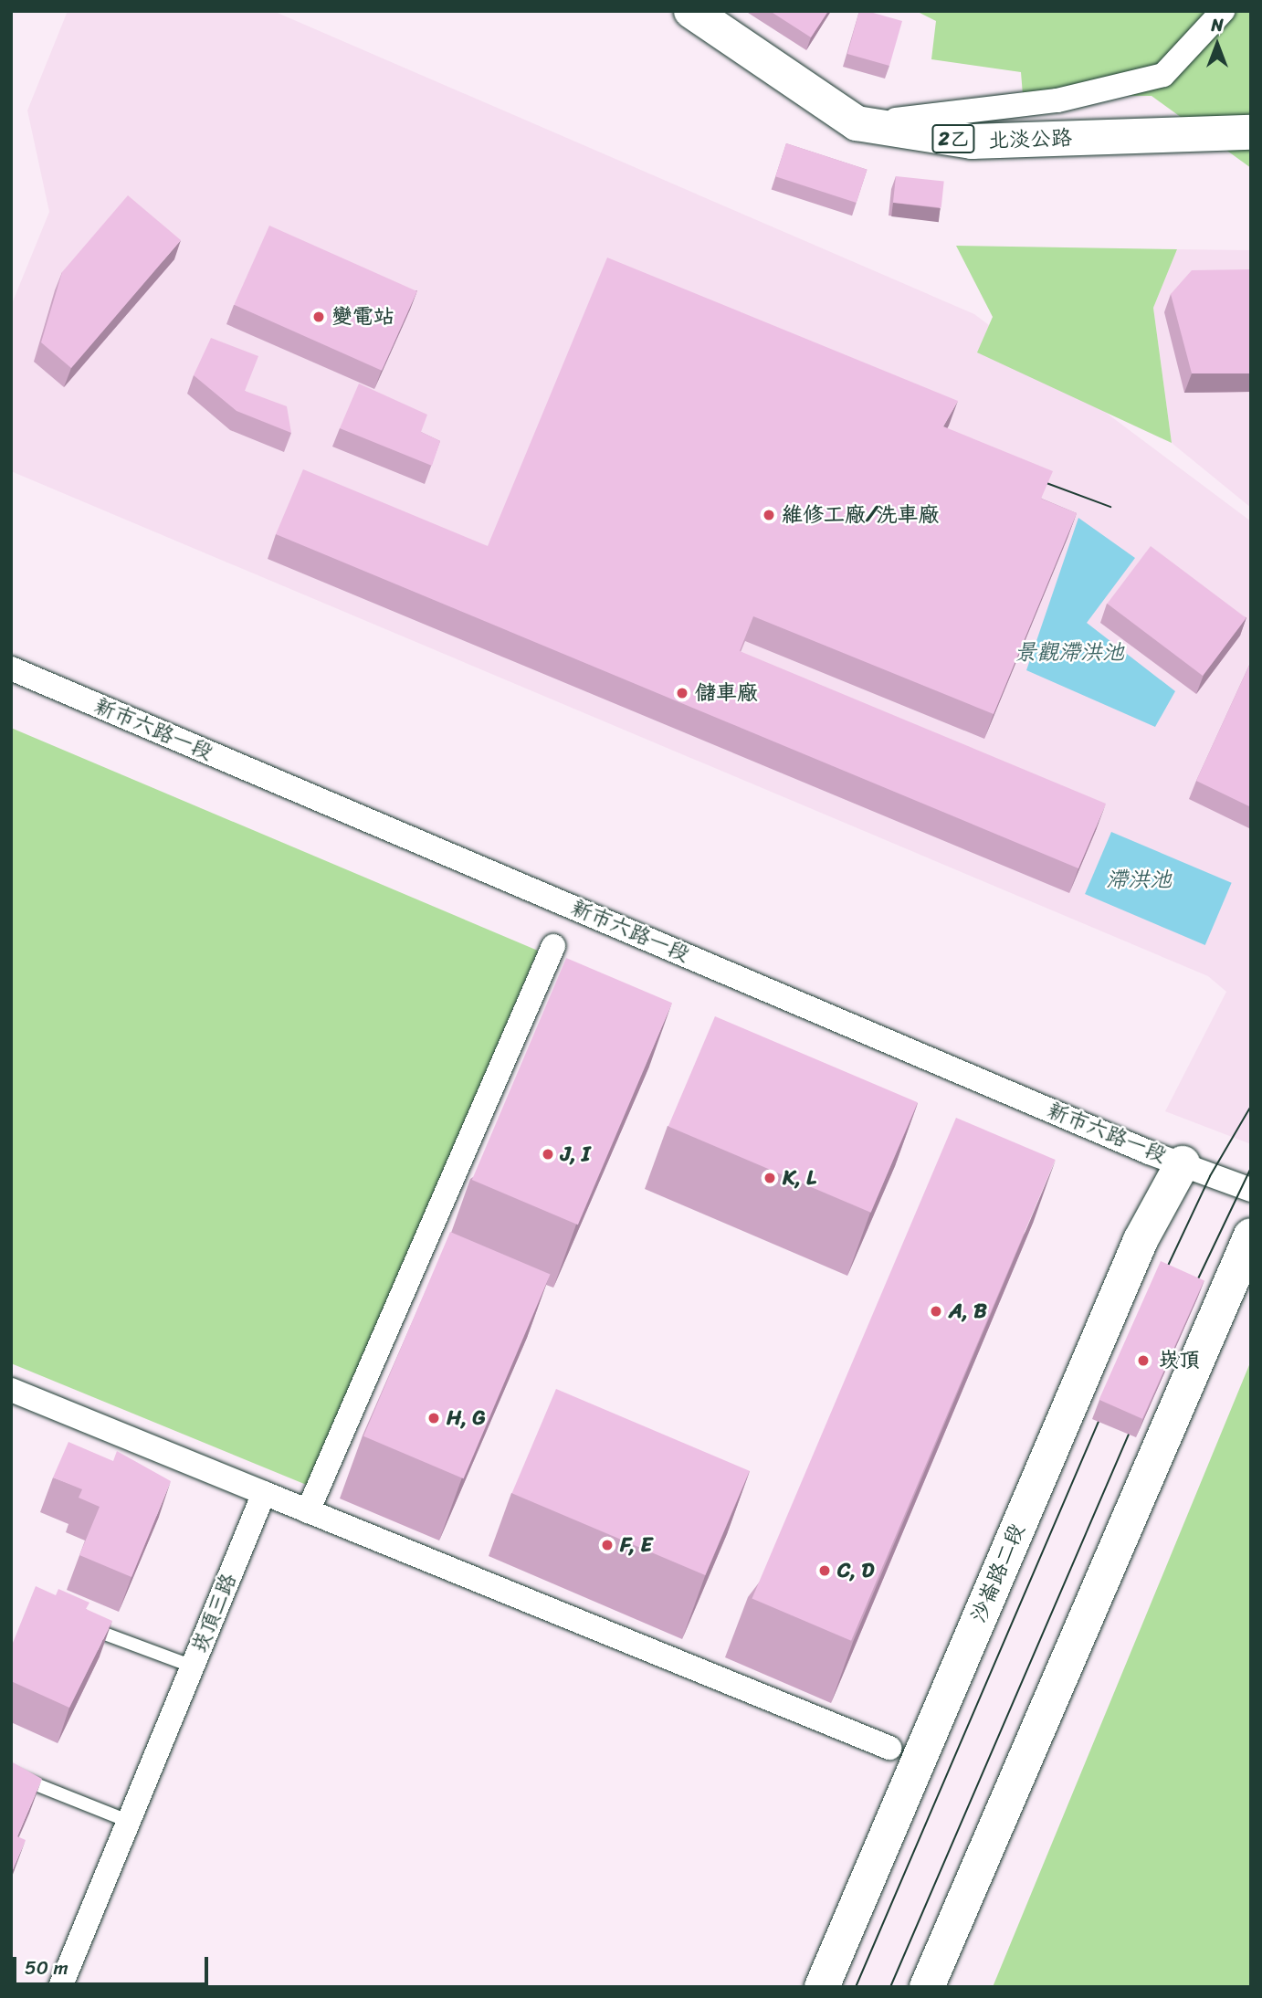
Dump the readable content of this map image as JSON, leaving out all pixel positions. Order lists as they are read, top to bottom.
{
  "streets": {
    "street": [
      "2乙",
      "北淡公路",
      "新市六路一段",
      "沙崙路二段",
      "崁頂三路"
    ]
  },
  "crossings": [
    ["新市六路一段", "沙崙路二段"]
  ],
  "water": ["景觀滯洪池", "滯洪池"],
  "places": [
    "變電站",
    "維修工廠/洗車廠",
    "儲車廠",
    "J, I",
    "K, L",
    "A, B",
    "崁頂",
    "H, G",
    "F, E",
    "C, D"
  ],
  "scale_bar": "50 m",
  "north": "top"
}
